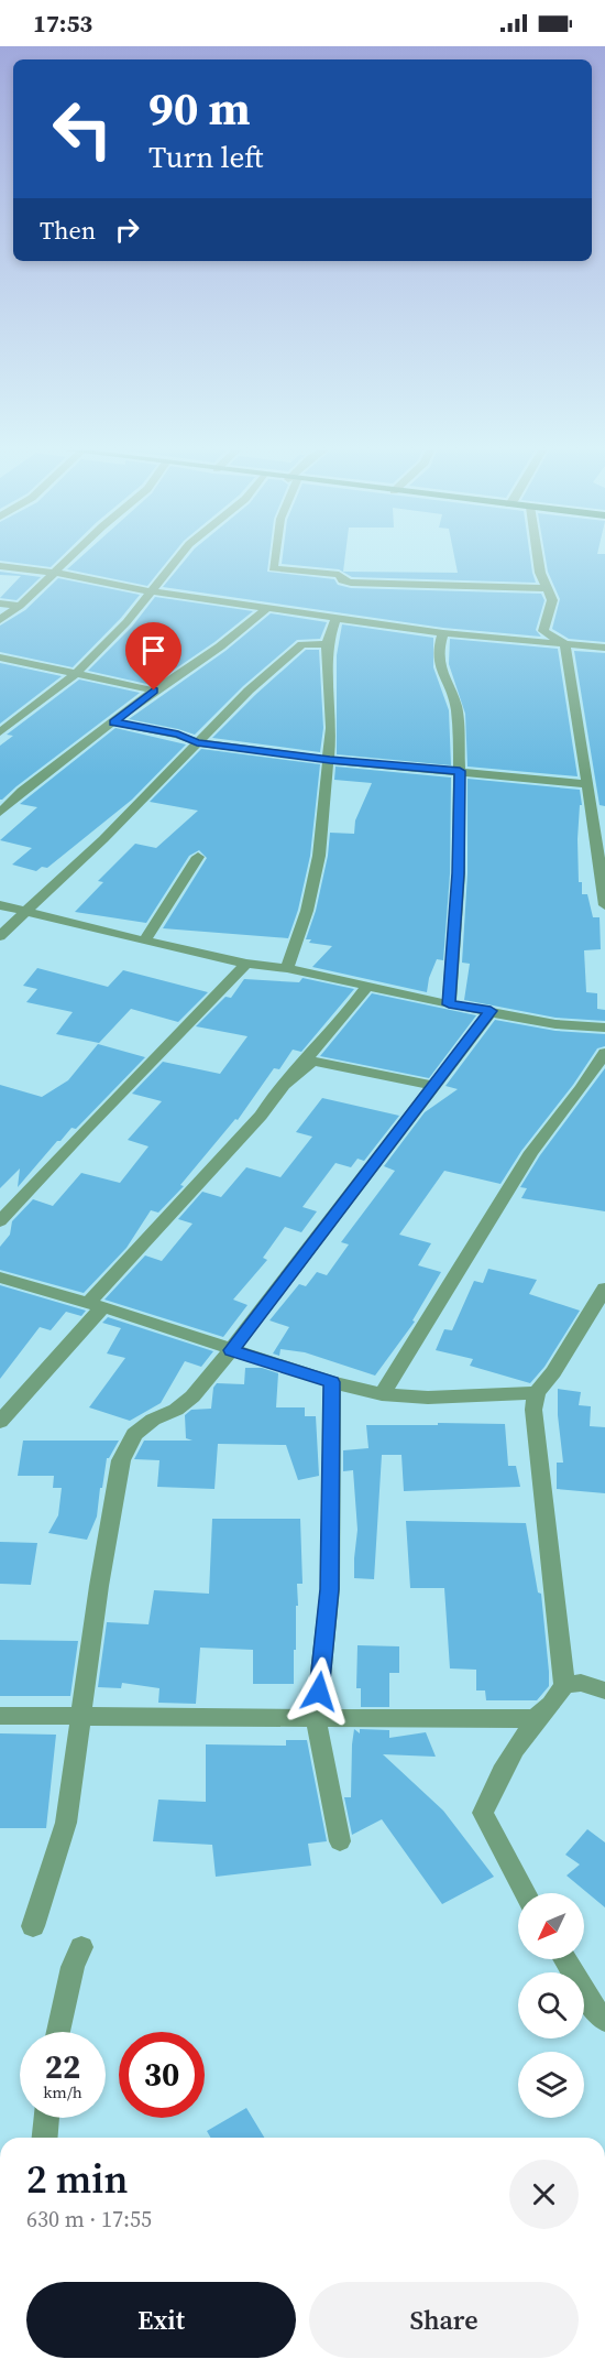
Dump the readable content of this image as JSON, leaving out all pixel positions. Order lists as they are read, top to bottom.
{
  "north": "bottom left",
  "page": {
    "status": "17:53",
    "turn": ["90 m", "Turn left"],
    "then": "Then",
    "speed": "22 km/h",
    "limit": "30",
    "heading": ["2 min", "630 m · 17:55"],
    "buttons": ["Exit", "Share"]
  }
}
